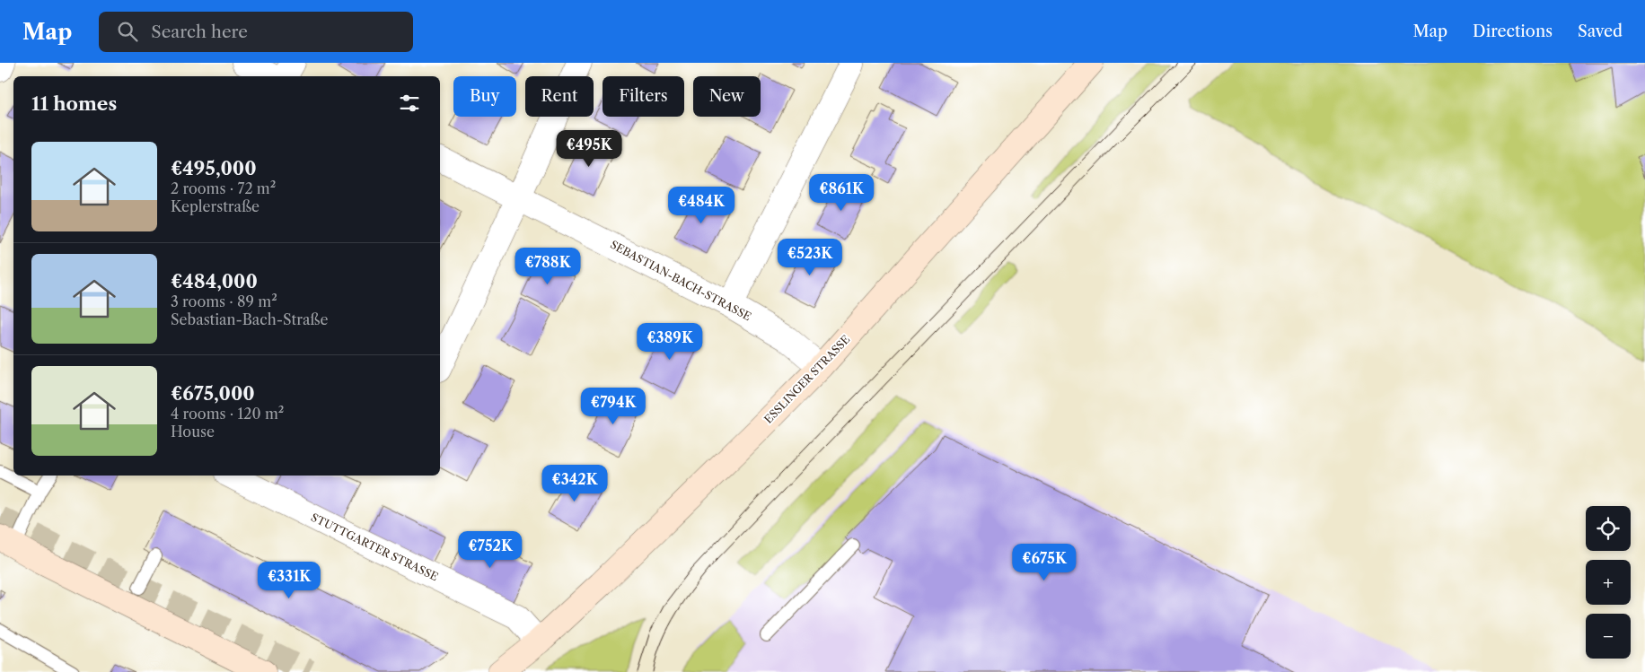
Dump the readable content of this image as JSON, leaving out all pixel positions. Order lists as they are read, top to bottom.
{
  "streets": {
    "main road": ["ESSLINGER STRASSE"],
    "street": ["SEBASTIAN-BACH-STRASSE", "STUTTGARTER STRASSE"]
  },
  "crossings": [
    ["SEBASTIAN-BACH-STRASSE", "ESSLINGER STRASSE"],
    ["ESSLINGER STRASSE", "STUTTGARTER STRASSE"]
  ],
  "page": {
    "header": "Map",
    "search": "Search here",
    "nav": ["Map", "Directions", "Saved"],
    "chip": [
      "Buy",
      "Rent",
      "Filters",
      "New"
    ],
    "heading": "11 homes",
    "price": [
      "€495K",
      "€861K",
      "€484K",
      "€523K",
      "€788K",
      "€389K",
      "€794K",
      "€342K",
      "€752K",
      "€675K",
      "€331K"
    ],
    "list": [
      {
        "name": "€495,000",
        "note": "2 rooms · 72 m² · Keplerstraße"
      },
      {
        "name": "€484,000",
        "note": "3 rooms · 89 m² · Sebastian-Bach-Straße"
      },
      {
        "name": "€675,000",
        "note": "4 rooms · 120 m² · House"
      }
    ],
    "map_buttons": ["+", "−"]
  }
}
